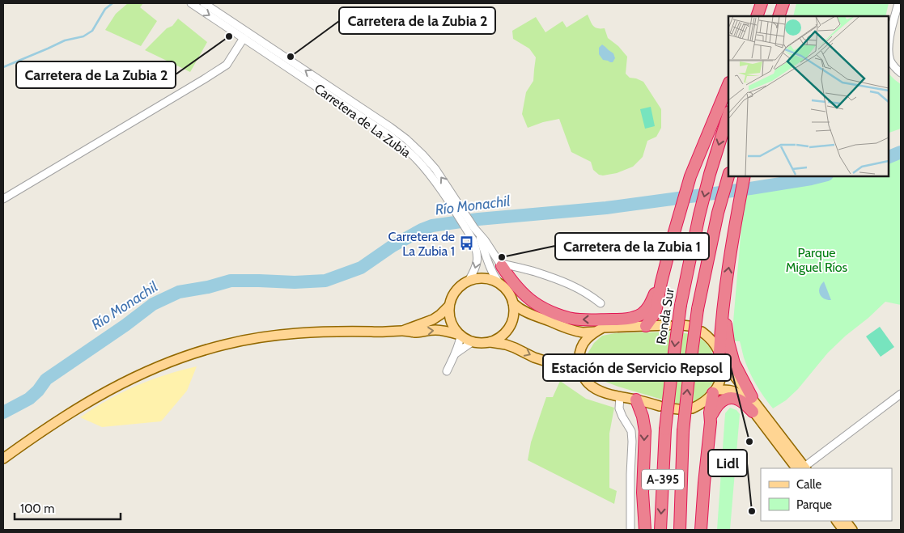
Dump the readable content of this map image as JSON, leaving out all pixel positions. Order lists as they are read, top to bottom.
{
  "streets": {
    "highway": ["Ronda Sur", "A-395"],
    "street": ["Carretera de La Zubia"]
  },
  "water": ["Río Monachil"],
  "parks": ["Parque Miguel Ríos"],
  "places": {
    "other": [
      "Carretera de La Zubia 2",
      "Carretera de la Zubia 2",
      "Carretera de la Zubia 1",
      "Estación de Servicio Repsol",
      "Lidl"
    ],
    "bus stop": ["Carretera de La Zubia 1"]
  },
  "legend": ["Calle", "Parque"],
  "scale_bar": "100 m"
}
